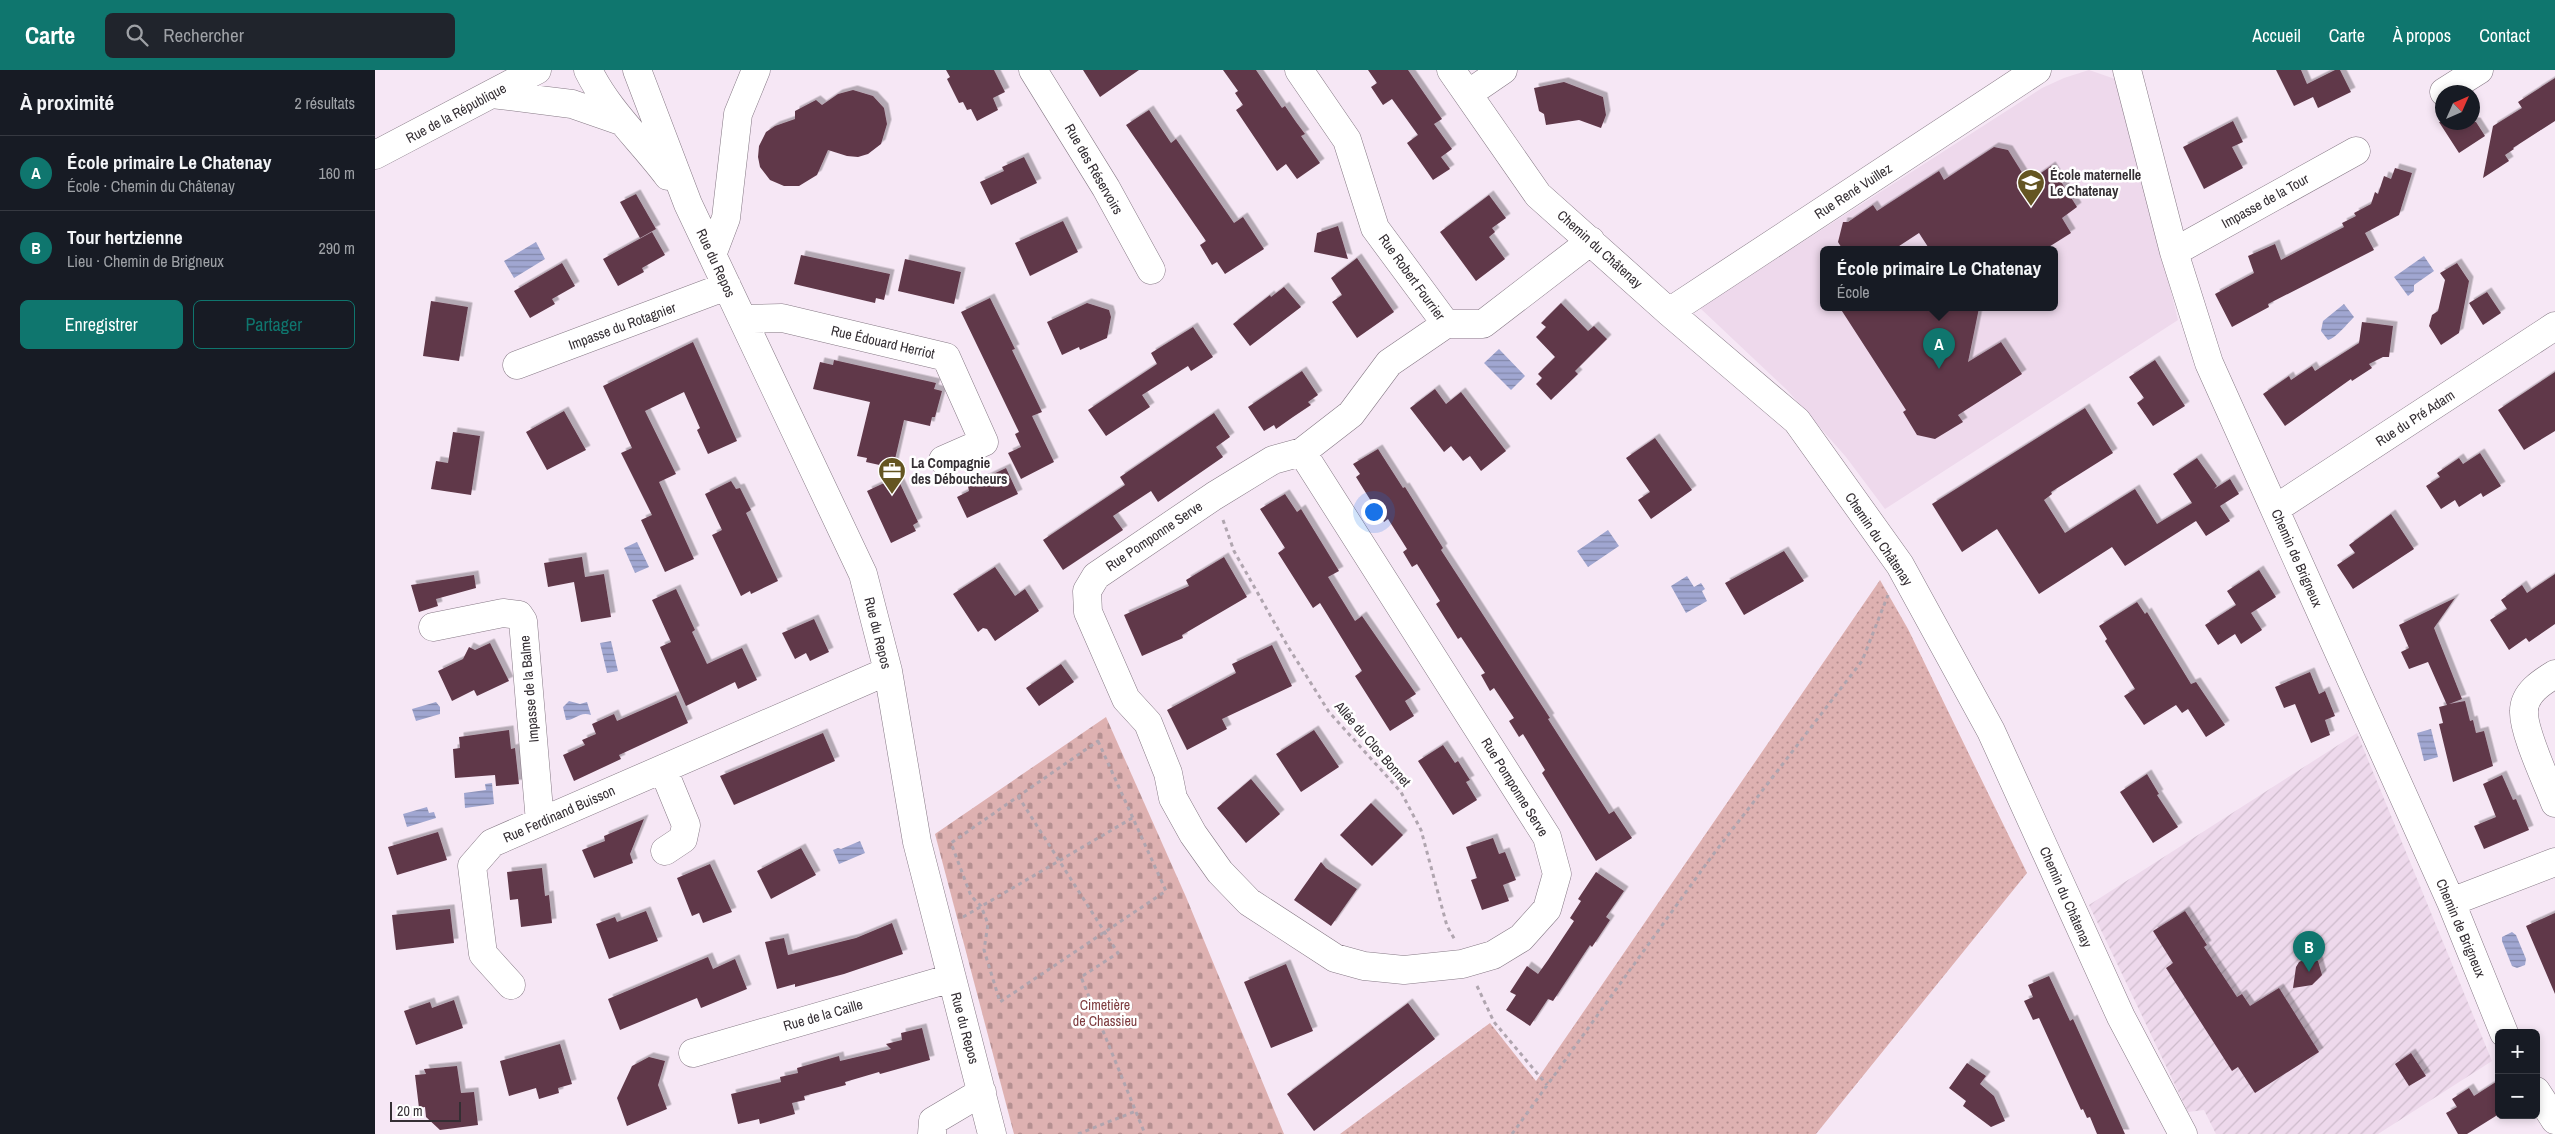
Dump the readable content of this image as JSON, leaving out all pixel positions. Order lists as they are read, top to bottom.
{
  "streets": {
    "street": [
      "Rue de la République",
      "Rue des Réservoirs",
      "Rue René Vuillez",
      "Impasse de la Tour",
      "Chemin du Châtenay",
      "Rue du Repos",
      "Rue Robert Fourrier",
      "Impasse du Rotagnier",
      "Rue Édouard Herriot",
      "Rue du Pré Adam",
      "Rue Pomponne Serve",
      "Chemin de Brigneux",
      "Impasse de la Balme",
      "Rue Ferdinand Buisson",
      "Rue de la Caille"
    ],
    "path": ["Allée du Clos Bonnet"]
  },
  "crossings": [
    ["Rue de la République", "Rue du Repos"],
    ["Rue René Vuillez", "Chemin du Châtenay"],
    ["Impasse de la Tour", "Chemin de Brigneux"],
    ["Rue du Repos", "Impasse du Rotagnier"],
    ["Rue du Repos", "Rue Édouard Herriot"],
    ["Rue du Repos", "Rue Ferdinand Buisson"],
    ["Rue du Repos", "Rue de la Caille"],
    ["Rue Robert Fourrier", "Rue Pomponne Serve"],
    ["Rue du Pré Adam", "Chemin de Brigneux"],
    ["Rue Pomponne Serve", "Allée du Clos Bonnet"],
    ["Impasse de la Balme", "Rue Ferdinand Buisson"]
  ],
  "parks": ["Cimetière de Chassieu"],
  "places": {
    "school or university": ["École maternelle Le Chatenay"],
    "office": ["La Compagnie des Déboucheurs"]
  },
  "scale_bar": "20 m",
  "north": "top right",
  "page": {
    "header": "Carte",
    "search": "Rechercher",
    "nav": [
      "Accueil",
      "Carte",
      "À propos",
      "Contact"
    ],
    "heading": ["À proximité", "2 résultats"],
    "list": [
      {
        "mark": "A",
        "name": "École primaire Le Chatenay",
        "note": "École · Chemin du Châtenay",
        "value": "160 m"
      },
      {
        "mark": "B",
        "name": "Tour hertzienne",
        "note": "Lieu · Chemin de Brigneux",
        "value": "290 m"
      }
    ],
    "popup": ["École primaire Le Chatenay", "École"],
    "buttons": ["Enregistrer", "Partager"],
    "pins": ["A", "B"],
    "map_buttons": ["+", "−"],
    "scale": "20 m"
  }
}
